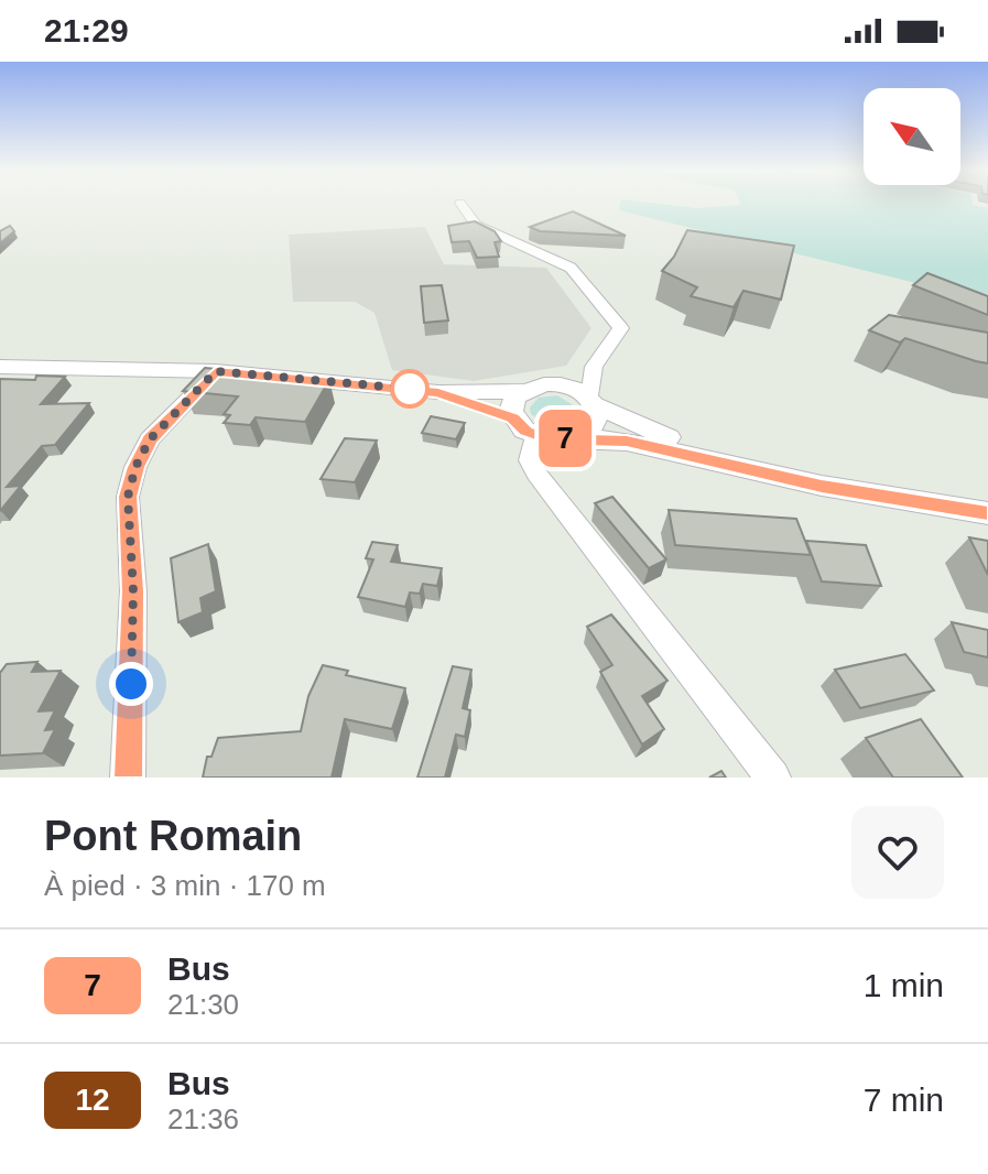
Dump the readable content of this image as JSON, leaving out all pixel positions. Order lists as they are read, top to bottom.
{
  "lines": ["bus line 7"],
  "north": "top left",
  "page": {
    "status": "21:29",
    "on_map": "7",
    "heading": ["Pont Romain", "À pied · 3 min · 170 m"],
    "list": [
      {
        "mark": "7",
        "name": "Bus",
        "note": "21:30",
        "value": "1 min"
      },
      {
        "mark": "12",
        "name": "Bus",
        "note": "21:36",
        "value": "7 min"
      }
    ]
  }
}
